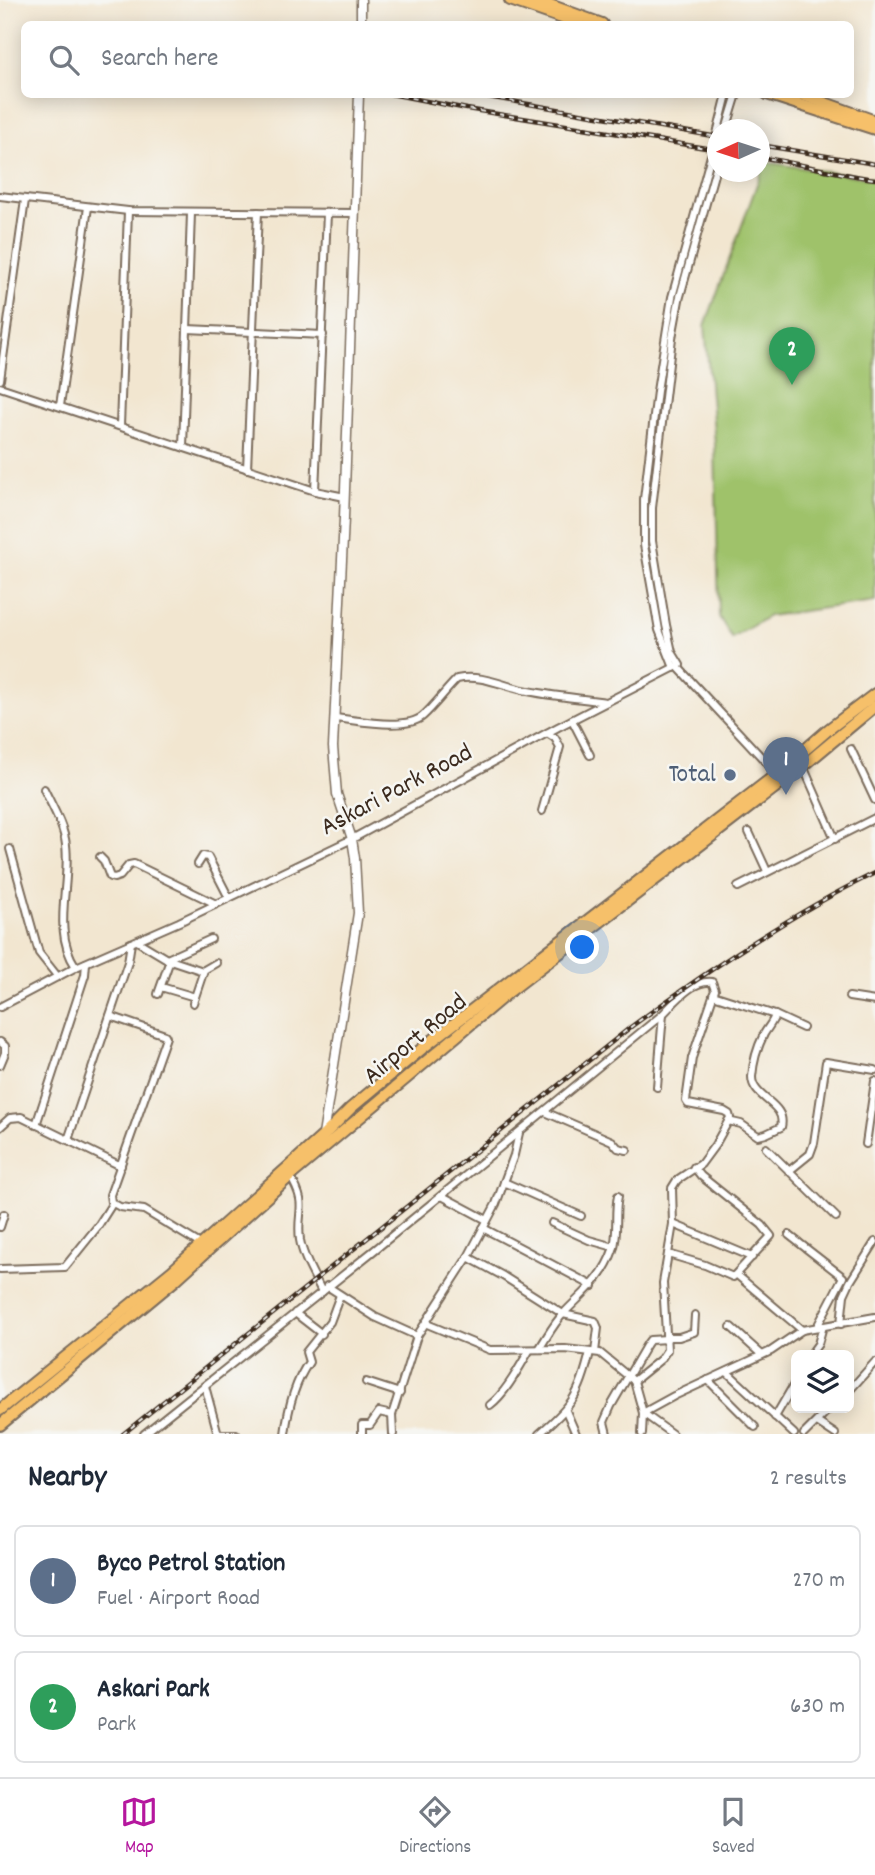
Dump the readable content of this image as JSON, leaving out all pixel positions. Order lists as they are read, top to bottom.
{
  "streets": {
    "main road": ["Airport Road"],
    "street": ["Askari Park Road"]
  },
  "places": ["Total"],
  "north": "left",
  "page": {
    "search": "Search here",
    "pins": ["2", "1"],
    "heading": ["Nearby", "2 results"],
    "list": [
      {
        "mark": "1",
        "name": "Byco Petrol Station",
        "note": "Fuel · Airport Road",
        "value": "270 m"
      },
      {
        "mark": "2",
        "name": "Askari Park",
        "note": "Park",
        "value": "630 m"
      }
    ],
    "nav": ["Map", "Directions", "Saved"]
  }
}
